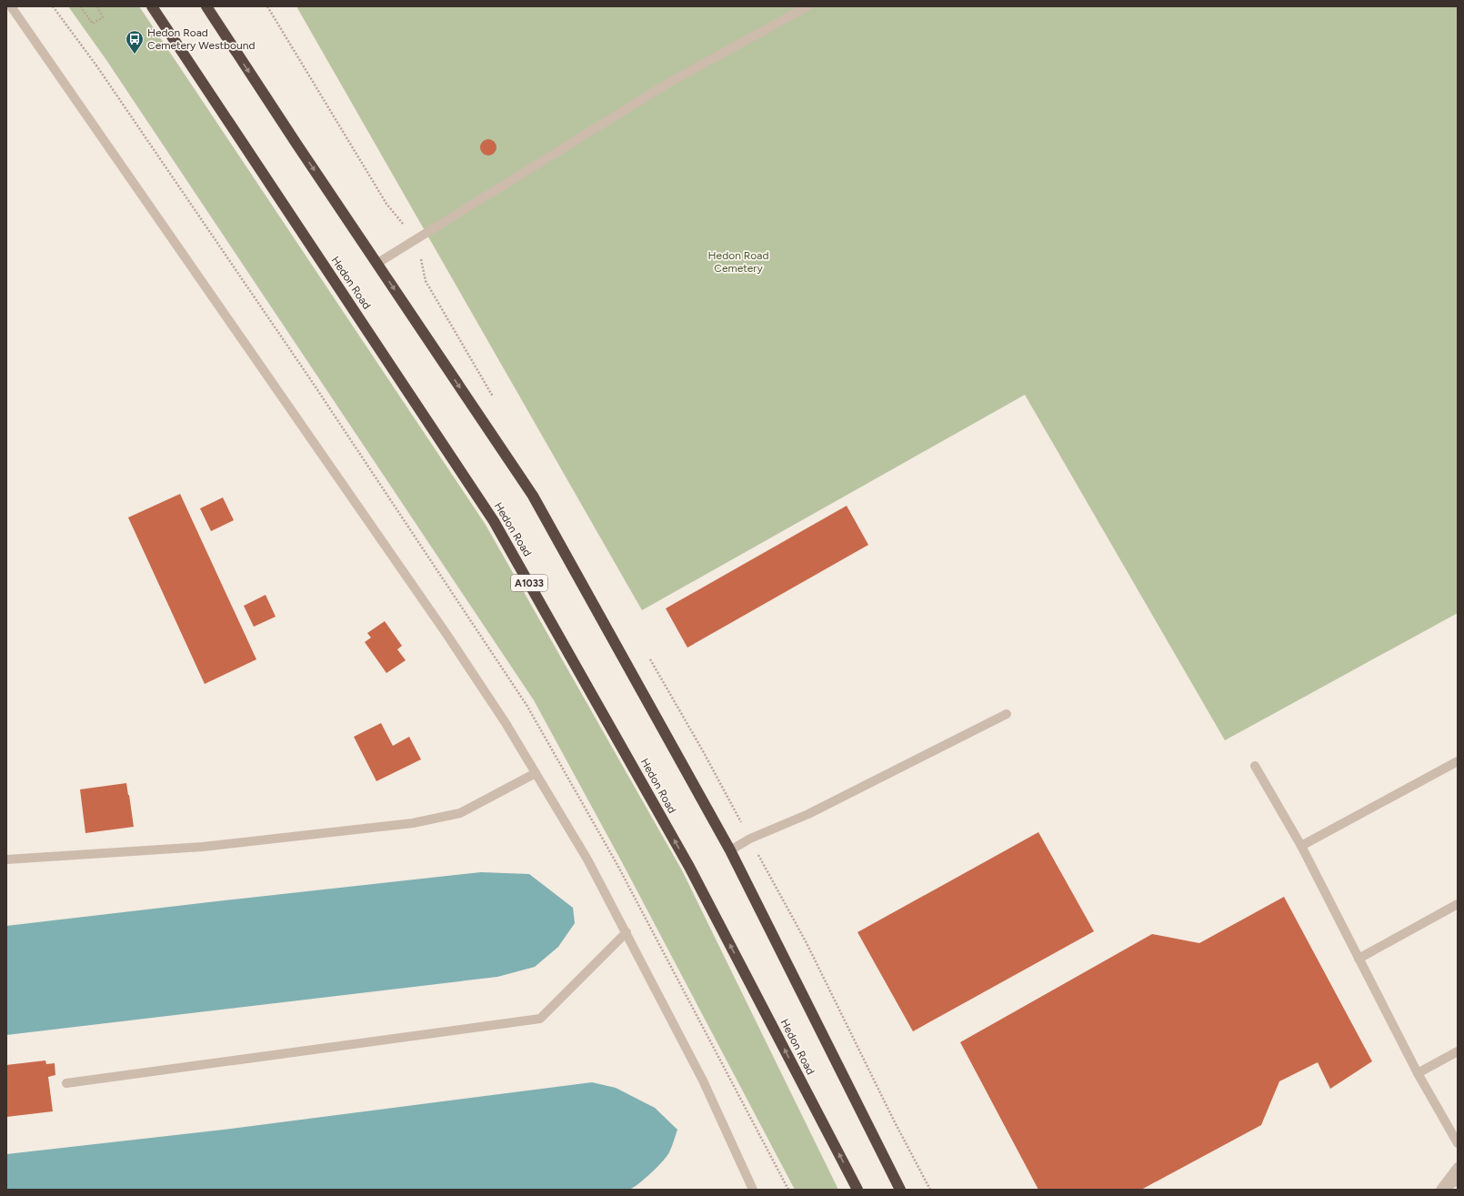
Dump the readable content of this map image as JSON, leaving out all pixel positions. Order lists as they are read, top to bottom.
{
  "streets": {
    "highway": ["Hedon Road", "A1033"]
  },
  "parks": ["Hedon Road Cemetery"],
  "places": {
    "bus stop": ["Hedon Road Cemetery Westbound"]
  }
}
